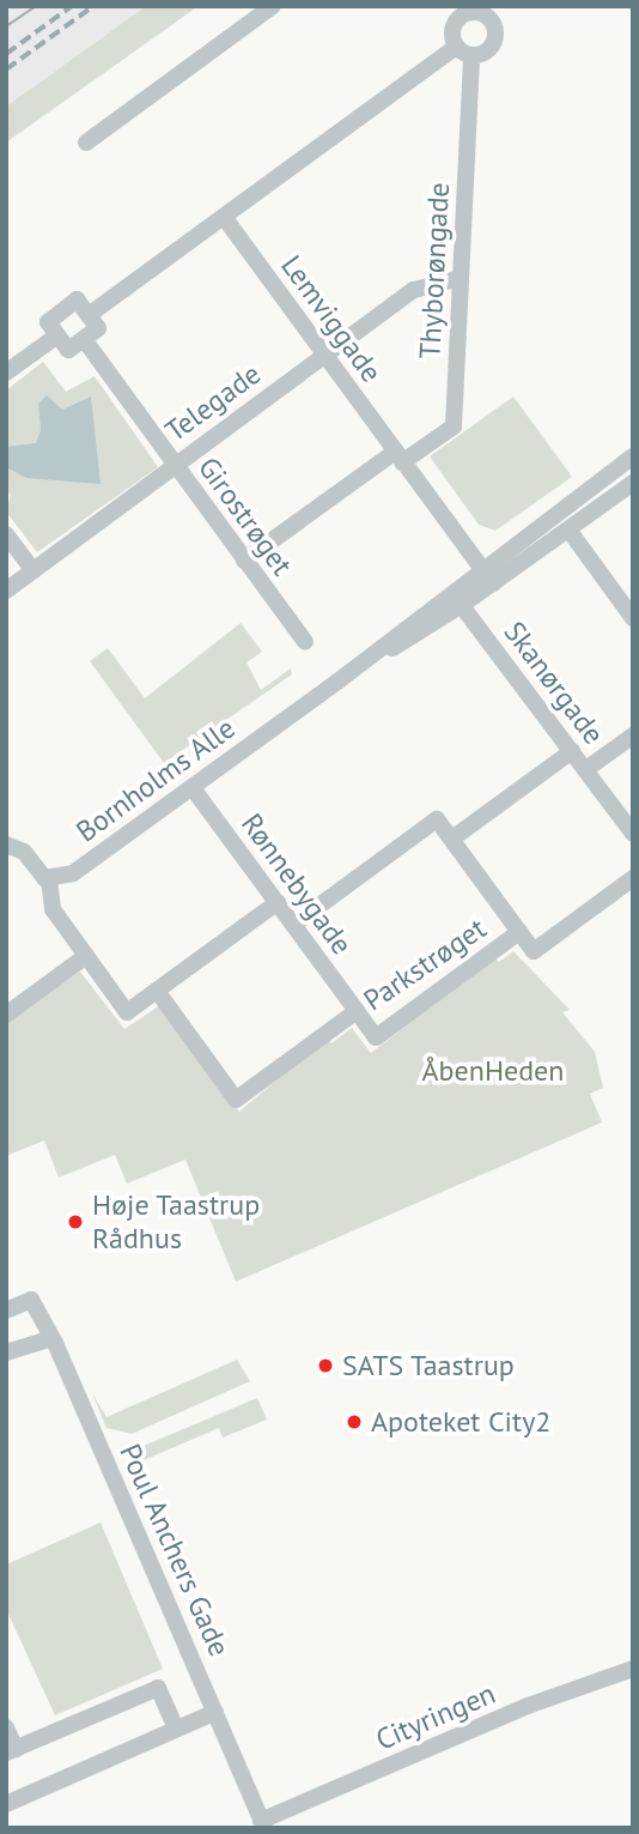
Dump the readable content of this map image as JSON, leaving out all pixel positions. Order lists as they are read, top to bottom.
{
  "streets": {
    "street": [
      "Thyborøngade",
      "Lemviggade",
      "Telegade",
      "Girostrøget",
      "Skanørgade",
      "Bornholms Alle",
      "Rønnebygade",
      "Parkstrøget",
      "Poul Anchers Gade",
      "Cityringen"
    ]
  },
  "crossings": [
    ["Thyborøngade", "Lemviggade"],
    ["Thyborøngade", "Telegade"],
    ["Lemviggade", "Telegade"],
    ["Lemviggade", "Bornholms Alle"],
    ["Telegade", "Girostrøget"],
    ["Skanørgade", "Bornholms Alle"],
    ["Bornholms Alle", "Rønnebygade"],
    ["Rønnebygade", "Parkstrøget"],
    ["Poul Anchers Gade", "Cityringen"]
  ],
  "parks": ["ÅbenHeden"],
  "places": ["Høje Taastrup Rådhus", "SATS Taastrup", "Apoteket City2"]
}
